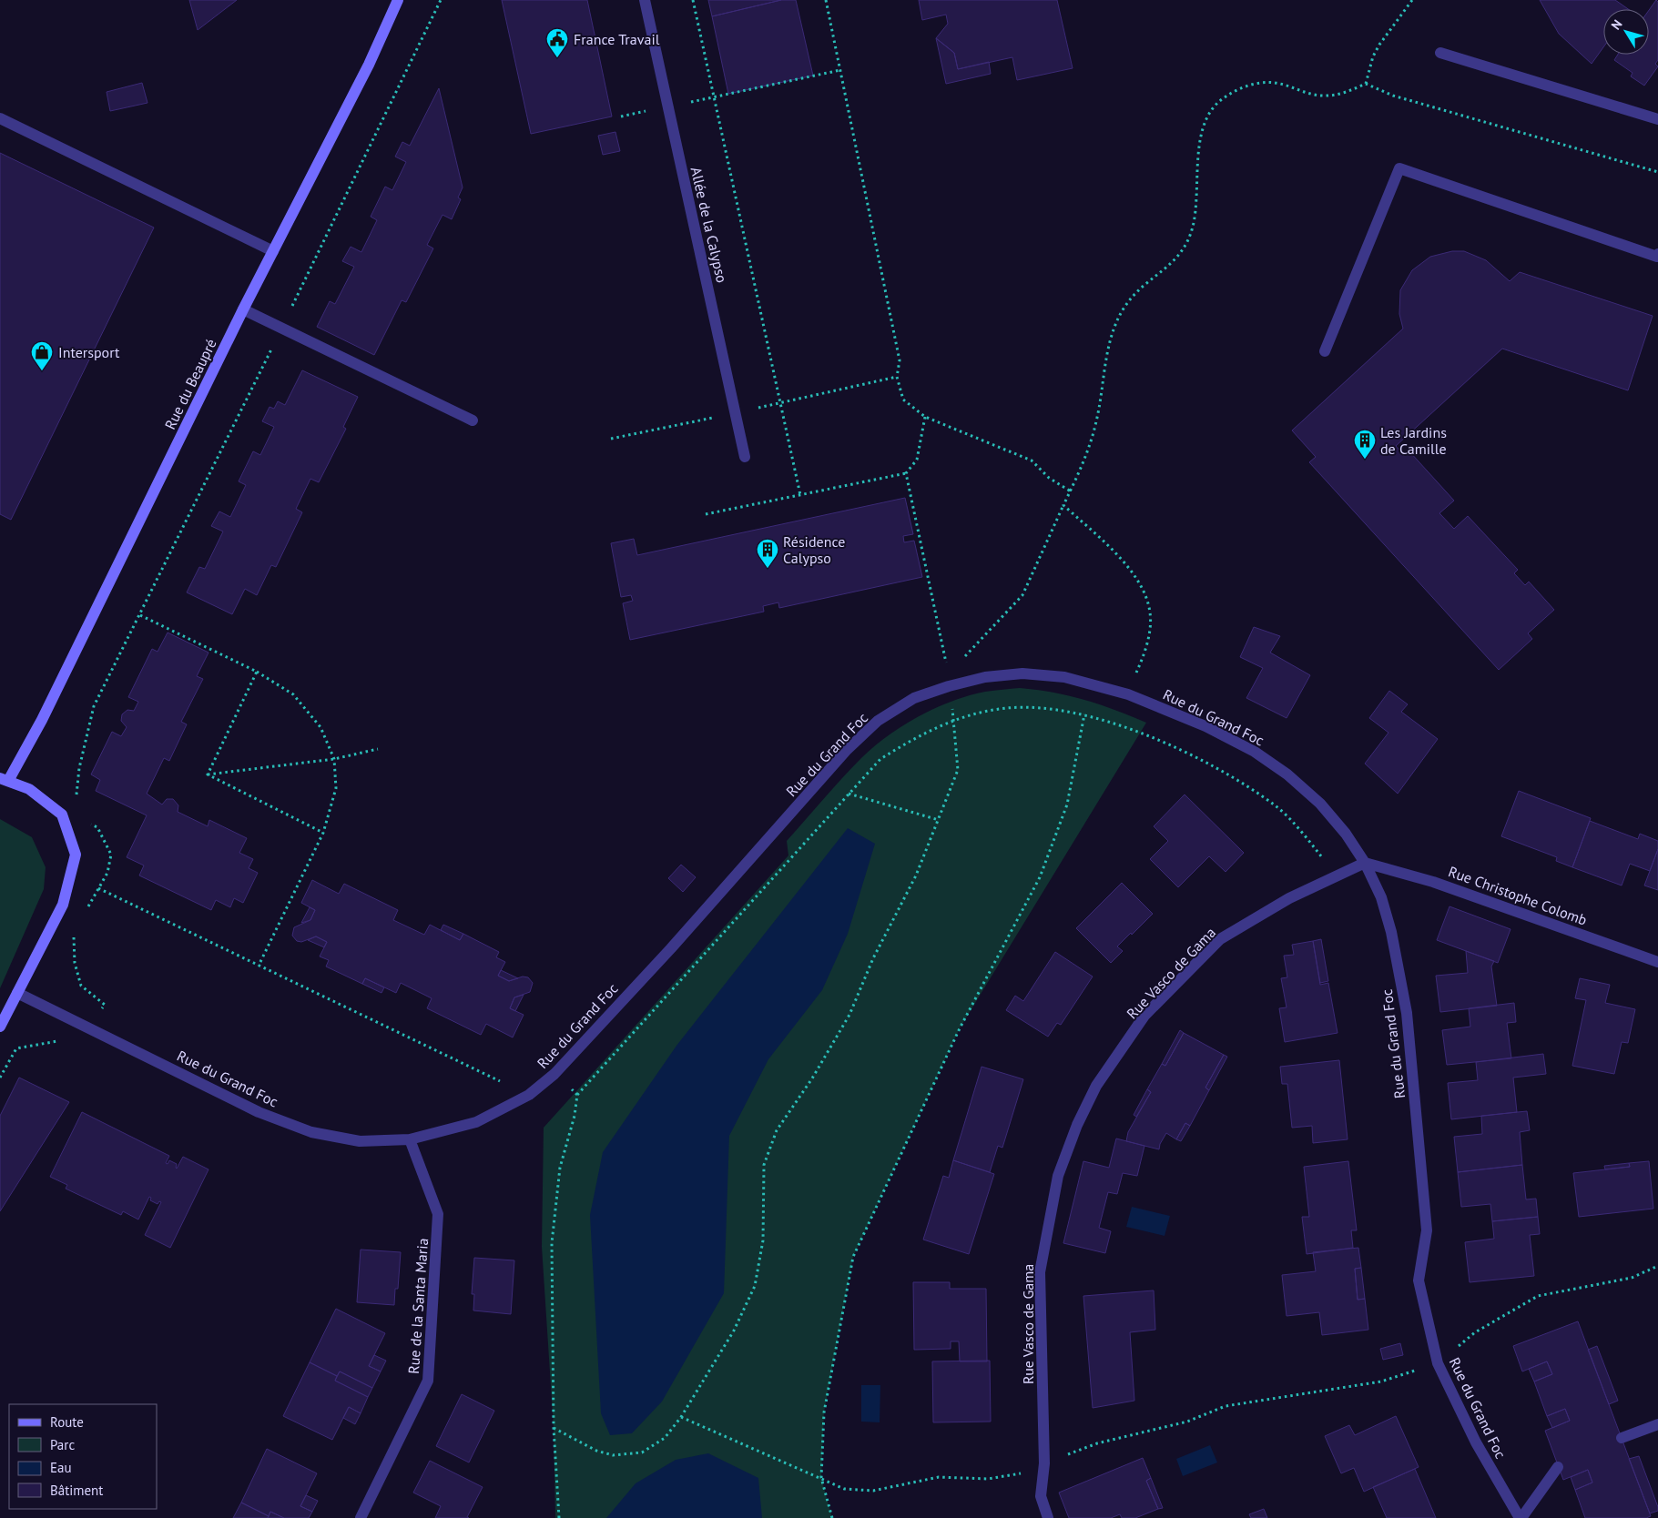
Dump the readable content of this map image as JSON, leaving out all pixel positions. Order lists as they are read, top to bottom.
{
  "streets": {
    "street": [
      "Allée de la Calypso",
      "Rue du Beaupré",
      "Rue du Grand Foc",
      "Rue Christophe Colomb",
      "Rue Vasco de Gama",
      "Rue de la Santa Maria"
    ]
  },
  "crossings": [
    ["Rue du Grand Foc", "Rue Christophe Colomb"],
    ["Rue du Grand Foc", "Rue Vasco de Gama"],
    ["Rue du Grand Foc", "Rue de la Santa Maria"],
    ["Rue Christophe Colomb", "Rue Vasco de Gama"]
  ],
  "places": {
    "public building": ["France Travail"],
    "shop": ["Intersport"],
    "building": ["Les Jardins de Camille", "Résidence Calypso"]
  },
  "legend": [
    "Route",
    "Parc",
    "Eau",
    "Bâtiment"
  ],
  "north": "top left"
}
